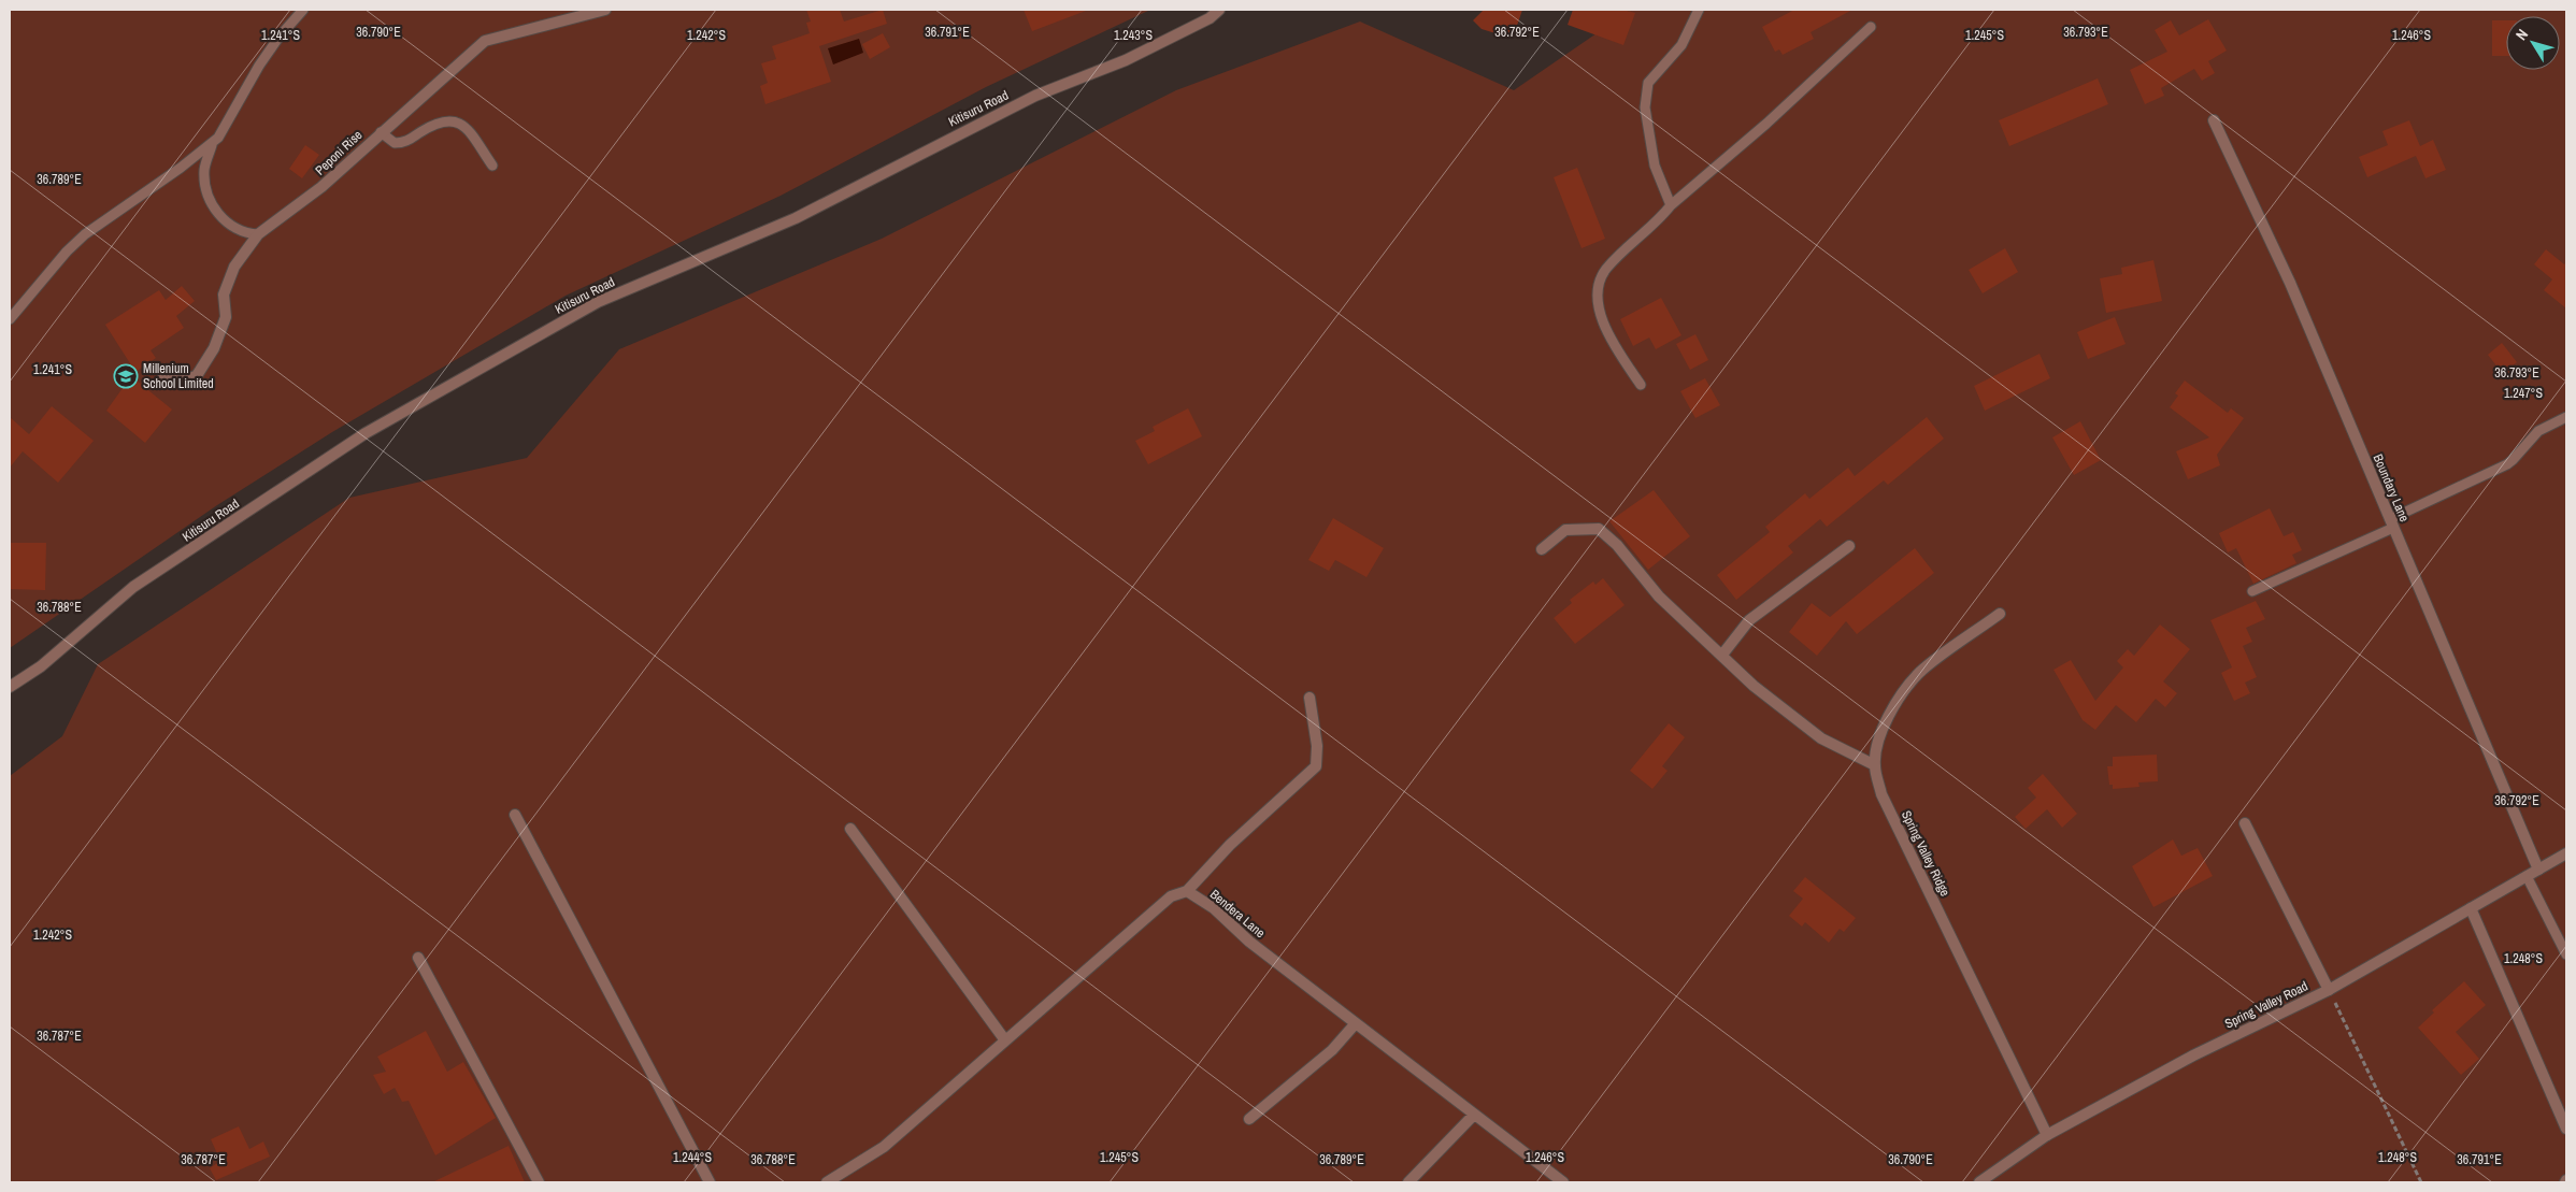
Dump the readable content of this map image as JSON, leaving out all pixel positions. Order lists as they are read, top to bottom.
{
  "streets": {
    "street": [
      "Kitisuru Road",
      "Peponi Rise",
      "Boundary Lane",
      "Spring Valley Ridge",
      "Bendera Lane",
      "Spring Valley Road"
    ]
  },
  "crossings": [
    ["Boundary Lane", "Spring Valley Road"],
    ["Spring Valley Ridge", "Spring Valley Road"]
  ],
  "places": {
    "school or university": ["Millenium School Limited"]
  },
  "north": "top left",
  "coordinates": [
    "36.790°E",
    "36.791°E",
    "36.792°E",
    "36.793°E",
    "1.241°S",
    "1.242°S",
    "1.243°S",
    "1.245°S",
    "1.246°S",
    "36.789°E",
    "1.247°S",
    "36.788°E",
    "1.248°S",
    "36.787°E",
    "1.244°S"
  ]
}
